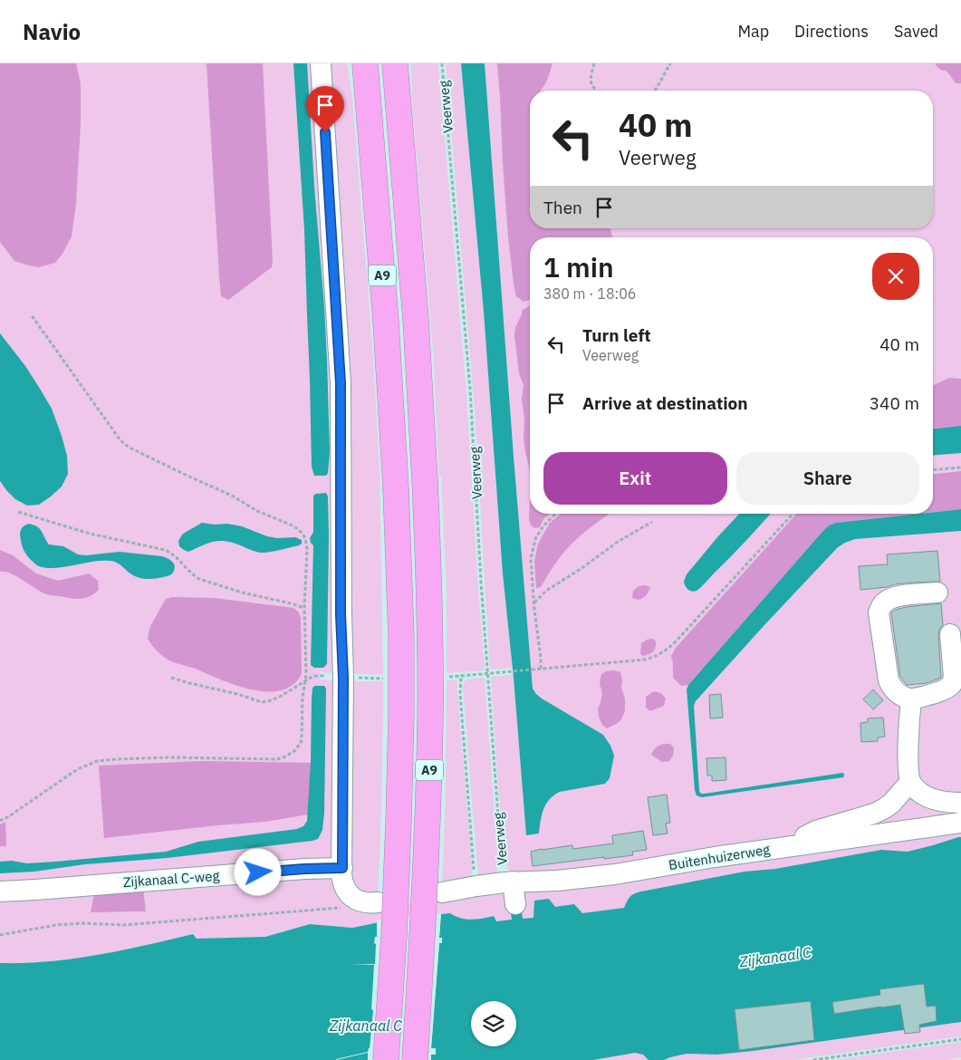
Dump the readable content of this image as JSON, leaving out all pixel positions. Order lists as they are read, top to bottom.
{
  "streets": {
    "highway": ["A9"],
    "street": ["Buitenhuizerweg", "Zijkanaal C-weg"],
    "path": ["Veerweg"]
  },
  "crossings": [
    ["Veerweg", "Buitenhuizerweg"]
  ],
  "water": ["Zijkanaal C"],
  "page": {
    "header": "Navio",
    "nav": ["Map", "Directions", "Saved"],
    "turn": ["40 m", "Veerweg"],
    "then": "Then",
    "heading": ["1 min", "380 m · 18:06"],
    "list": [
      {
        "name": "Turn left",
        "note": "Veerweg",
        "value": "40 m"
      },
      {
        "name": "Arrive at destination",
        "value": "340 m"
      }
    ],
    "buttons": ["Exit", "Share"]
  }
}
